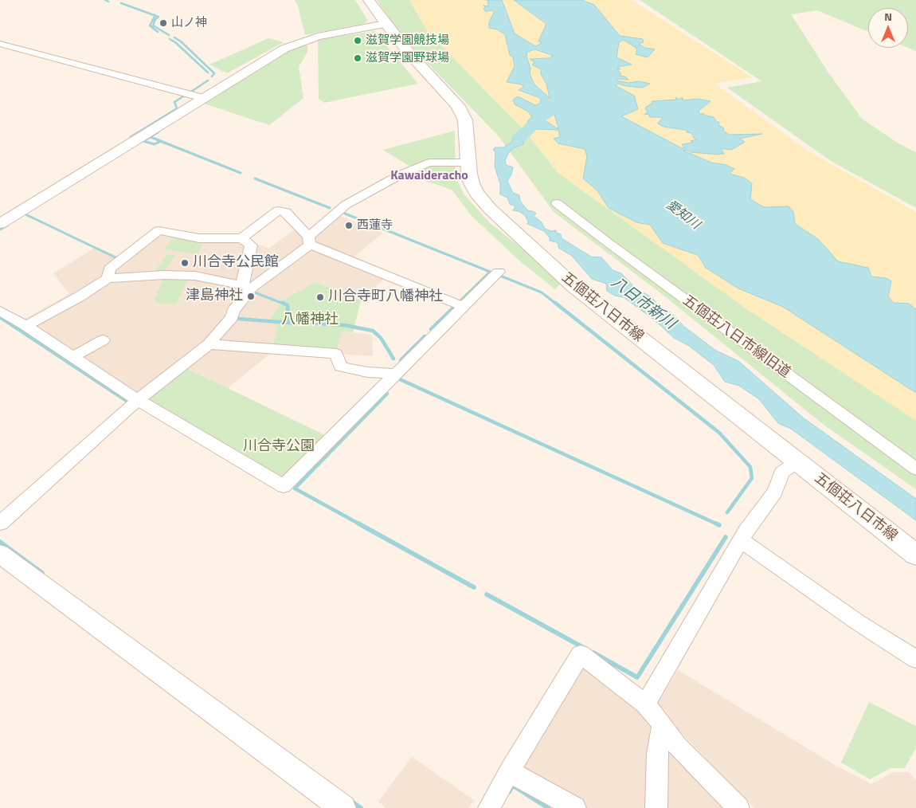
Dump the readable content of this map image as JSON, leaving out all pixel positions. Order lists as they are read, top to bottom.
{
  "streets": {
    "main road": ["五個荘八日市線"],
    "street": ["五個荘八日市線旧道"]
  },
  "districts": ["Kawaideracho"],
  "water": ["愛知川", "八日市新川"],
  "parks": ["八幡神社", "川合寺公園"],
  "places": [
    "山ノ神",
    "滋賀学園競技場",
    "滋賀学園野球場",
    "西蓮寺",
    "川合寺公民館",
    "津島神社",
    "川合寺町八幡神社"
  ],
  "north": "top"
}
